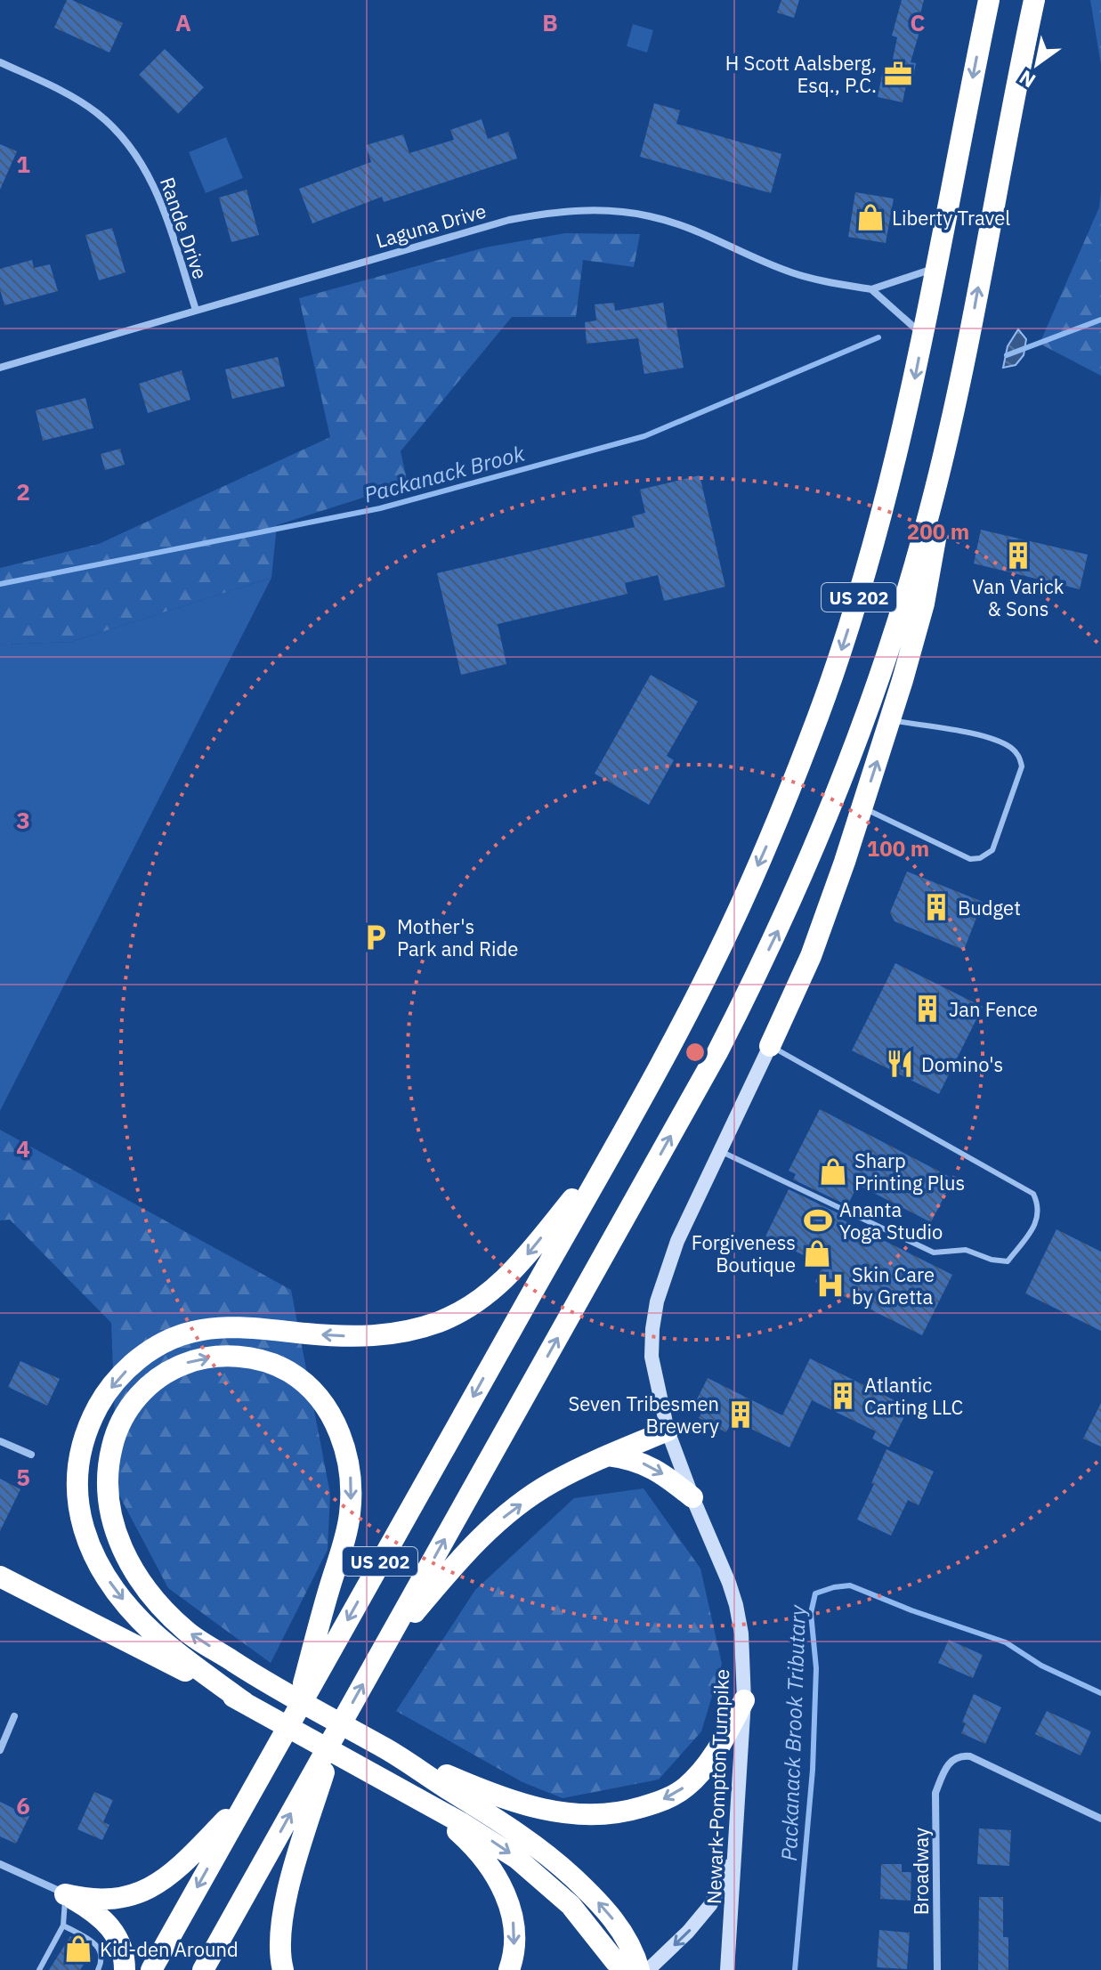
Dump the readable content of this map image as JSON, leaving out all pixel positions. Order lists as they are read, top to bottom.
{
  "streets": {
    "highway": ["US 202"],
    "main road": ["Newark-Pompton Turnpike"],
    "street": ["Laguna Drive", "Rande Drive", "Broadway"]
  },
  "crossings": [
    ["Laguna Drive", "Rande Drive"],
    ["Laguna Drive", "US 202"]
  ],
  "water": ["Packanack Brook", "Packanack Brook Tributary"],
  "places": {
    "office": ["H Scott Aalsberg, Esq., P.C."],
    "shop": [
      "Liberty Travel",
      "Sharp Printing Plus",
      "Forgiveness Boutique",
      "Kid-den Around"
    ],
    "building": [
      "Van Varick & Sons",
      "Budget",
      "Jan Fence",
      "Atlantic Carting LLC",
      "Seven Tribesmen Brewery"
    ],
    "parking": ["Mother's Park and Ride"],
    "restaurant": ["Domino's"],
    "sports": ["Ananta Yoga Studio"],
    "hospital": ["Skin Care by Gretta"]
  },
  "north": "bottom left",
  "grid": {
    "columns": ["A", "B", "C"],
    "rows": [
      "1",
      "2",
      "3",
      "4",
      "5",
      "6"
    ]
  },
  "rings": ["200 m", "100 m"]
}
